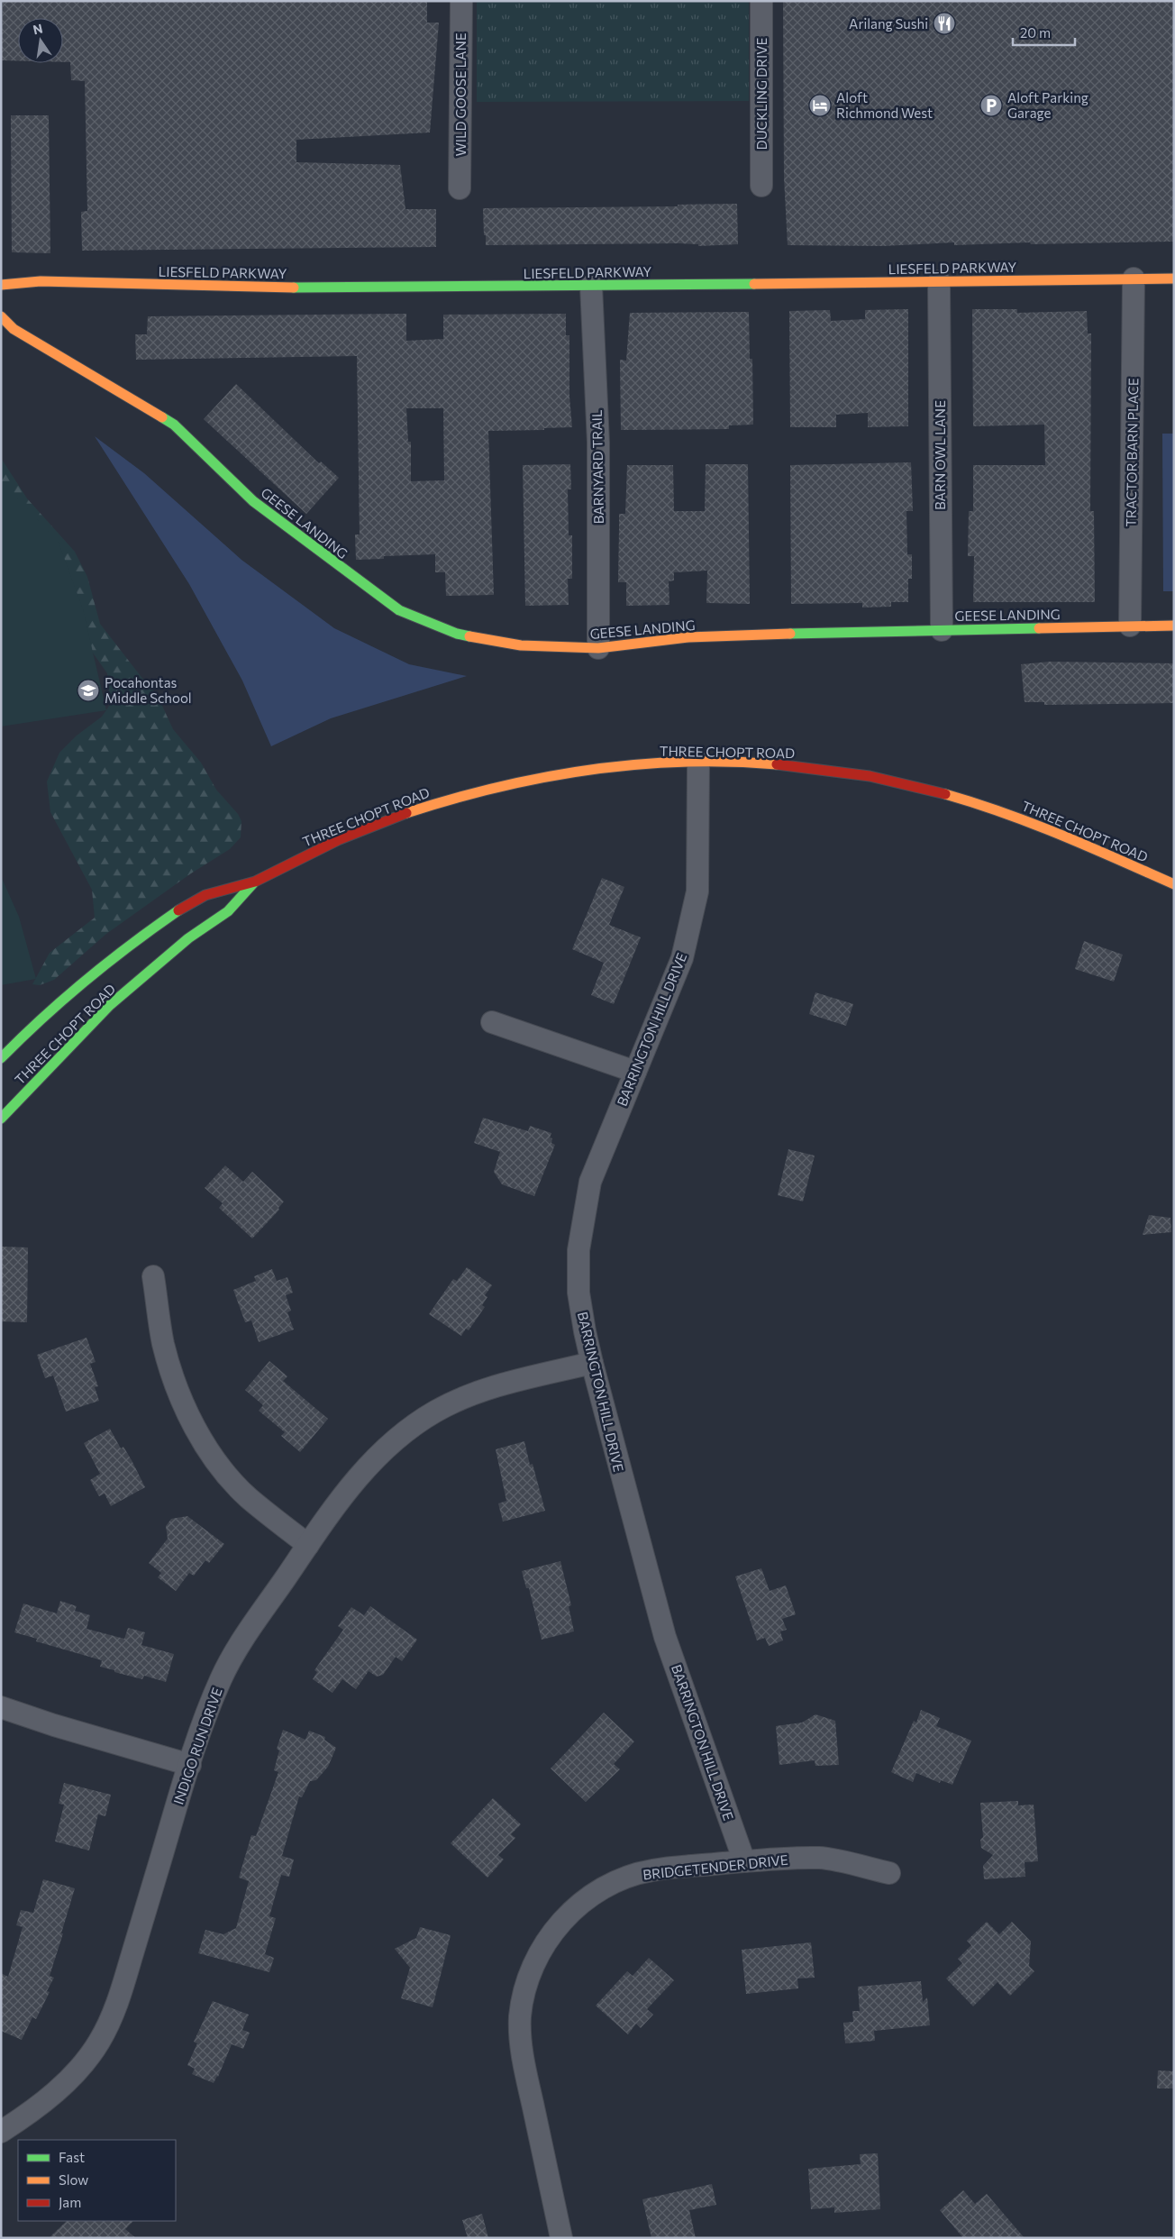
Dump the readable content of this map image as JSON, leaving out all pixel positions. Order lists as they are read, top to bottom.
{
  "streets": {
    "street": [
      "DUCKLING DRIVE",
      "WILD GOOSE LANE",
      "LIESFELD PARKWAY",
      "TRACTOR BARN PLACE",
      "BARN OWL LANE",
      "BARNYARD TRAIL",
      "GEESE LANDING",
      "THREE CHOPT ROAD",
      "BARRINGTON HILL DRIVE",
      "INDIGO RUN DRIVE",
      "BRIDGETENDER DRIVE"
    ]
  },
  "crossings": [
    ["LIESFELD PARKWAY", "TRACTOR BARN PLACE"],
    ["LIESFELD PARKWAY", "BARN OWL LANE"],
    ["LIESFELD PARKWAY", "BARNYARD TRAIL"],
    ["TRACTOR BARN PLACE", "GEESE LANDING"],
    ["BARN OWL LANE", "GEESE LANDING"],
    ["BARNYARD TRAIL", "GEESE LANDING"],
    ["THREE CHOPT ROAD", "BARRINGTON HILL DRIVE"],
    ["BARRINGTON HILL DRIVE", "INDIGO RUN DRIVE"],
    ["BARRINGTON HILL DRIVE", "BRIDGETENDER DRIVE"]
  ],
  "places": {
    "restaurant": ["Arilang Sushi"],
    "hotel": ["Aloft Richmond West"],
    "parking": ["Aloft Parking Garage"],
    "school or university": ["Pocahontas Middle School"]
  },
  "legend": ["Fast", "Slow", "Jam"],
  "scale_bar": "20 m",
  "north": "top"
}
